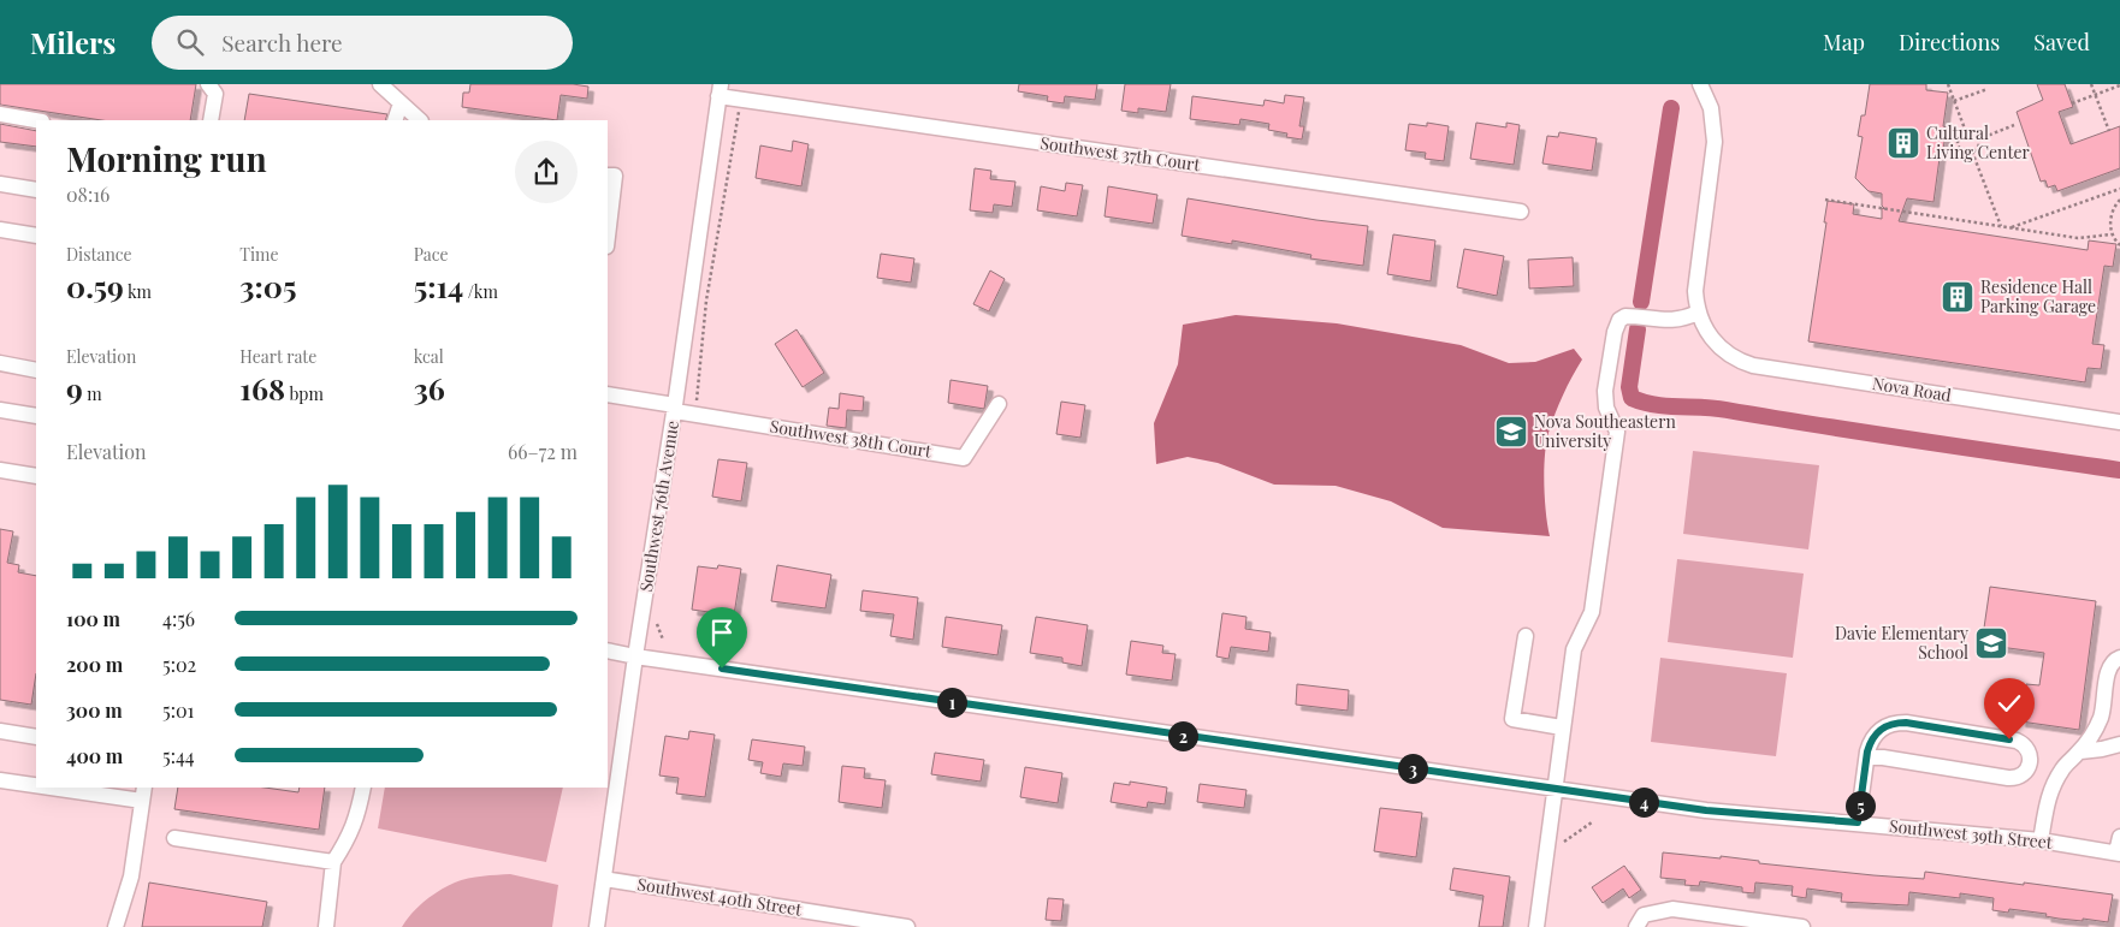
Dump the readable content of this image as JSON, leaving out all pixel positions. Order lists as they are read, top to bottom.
{
  "streets": {
    "street": [
      "Southwest 37th Court",
      "Nova Road",
      "Southwest 38th Court",
      "Southwest 76th Avenue",
      "Southwest 39th Street",
      "Southwest 40th Street"
    ]
  },
  "crossings": [
    ["Southwest 37th Court", "Southwest 76th Avenue"],
    ["Southwest 38th Court", "Southwest 76th Avenue"],
    ["Southwest 76th Avenue", "Southwest 39th Street"],
    ["Southwest 76th Avenue", "Southwest 40th Street"]
  ],
  "places": {
    "building": ["Cultural Living Center", "Residence Hall Parking Garage"],
    "school or university": ["Nova Southeastern University", "Davie Elementary School"]
  },
  "page": {
    "header": "Milers",
    "search": "Search here",
    "nav": ["Map", "Directions", "Saved"],
    "heading": ["Morning run", "08:16"],
    "stats": [
      ["Distance", "0.59 km"],
      ["Time", "3:05"],
      ["Pace", "5:14 /km"],
      ["Elevation", "9 m"],
      ["Heart rate", "168 bpm"],
      ["kcal", "36"]
    ],
    "chart": ["Elevation", "66–72 m"],
    "list": [
      {
        "name": "100 m",
        "note": "4:56"
      },
      {
        "name": "200 m",
        "note": "5:02"
      },
      {
        "name": "300 m",
        "note": "5:01"
      },
      {
        "name": "400 m",
        "note": "5:44"
      }
    ],
    "pins": [
      "1",
      "2",
      "3",
      "4",
      "5"
    ]
  }
}
